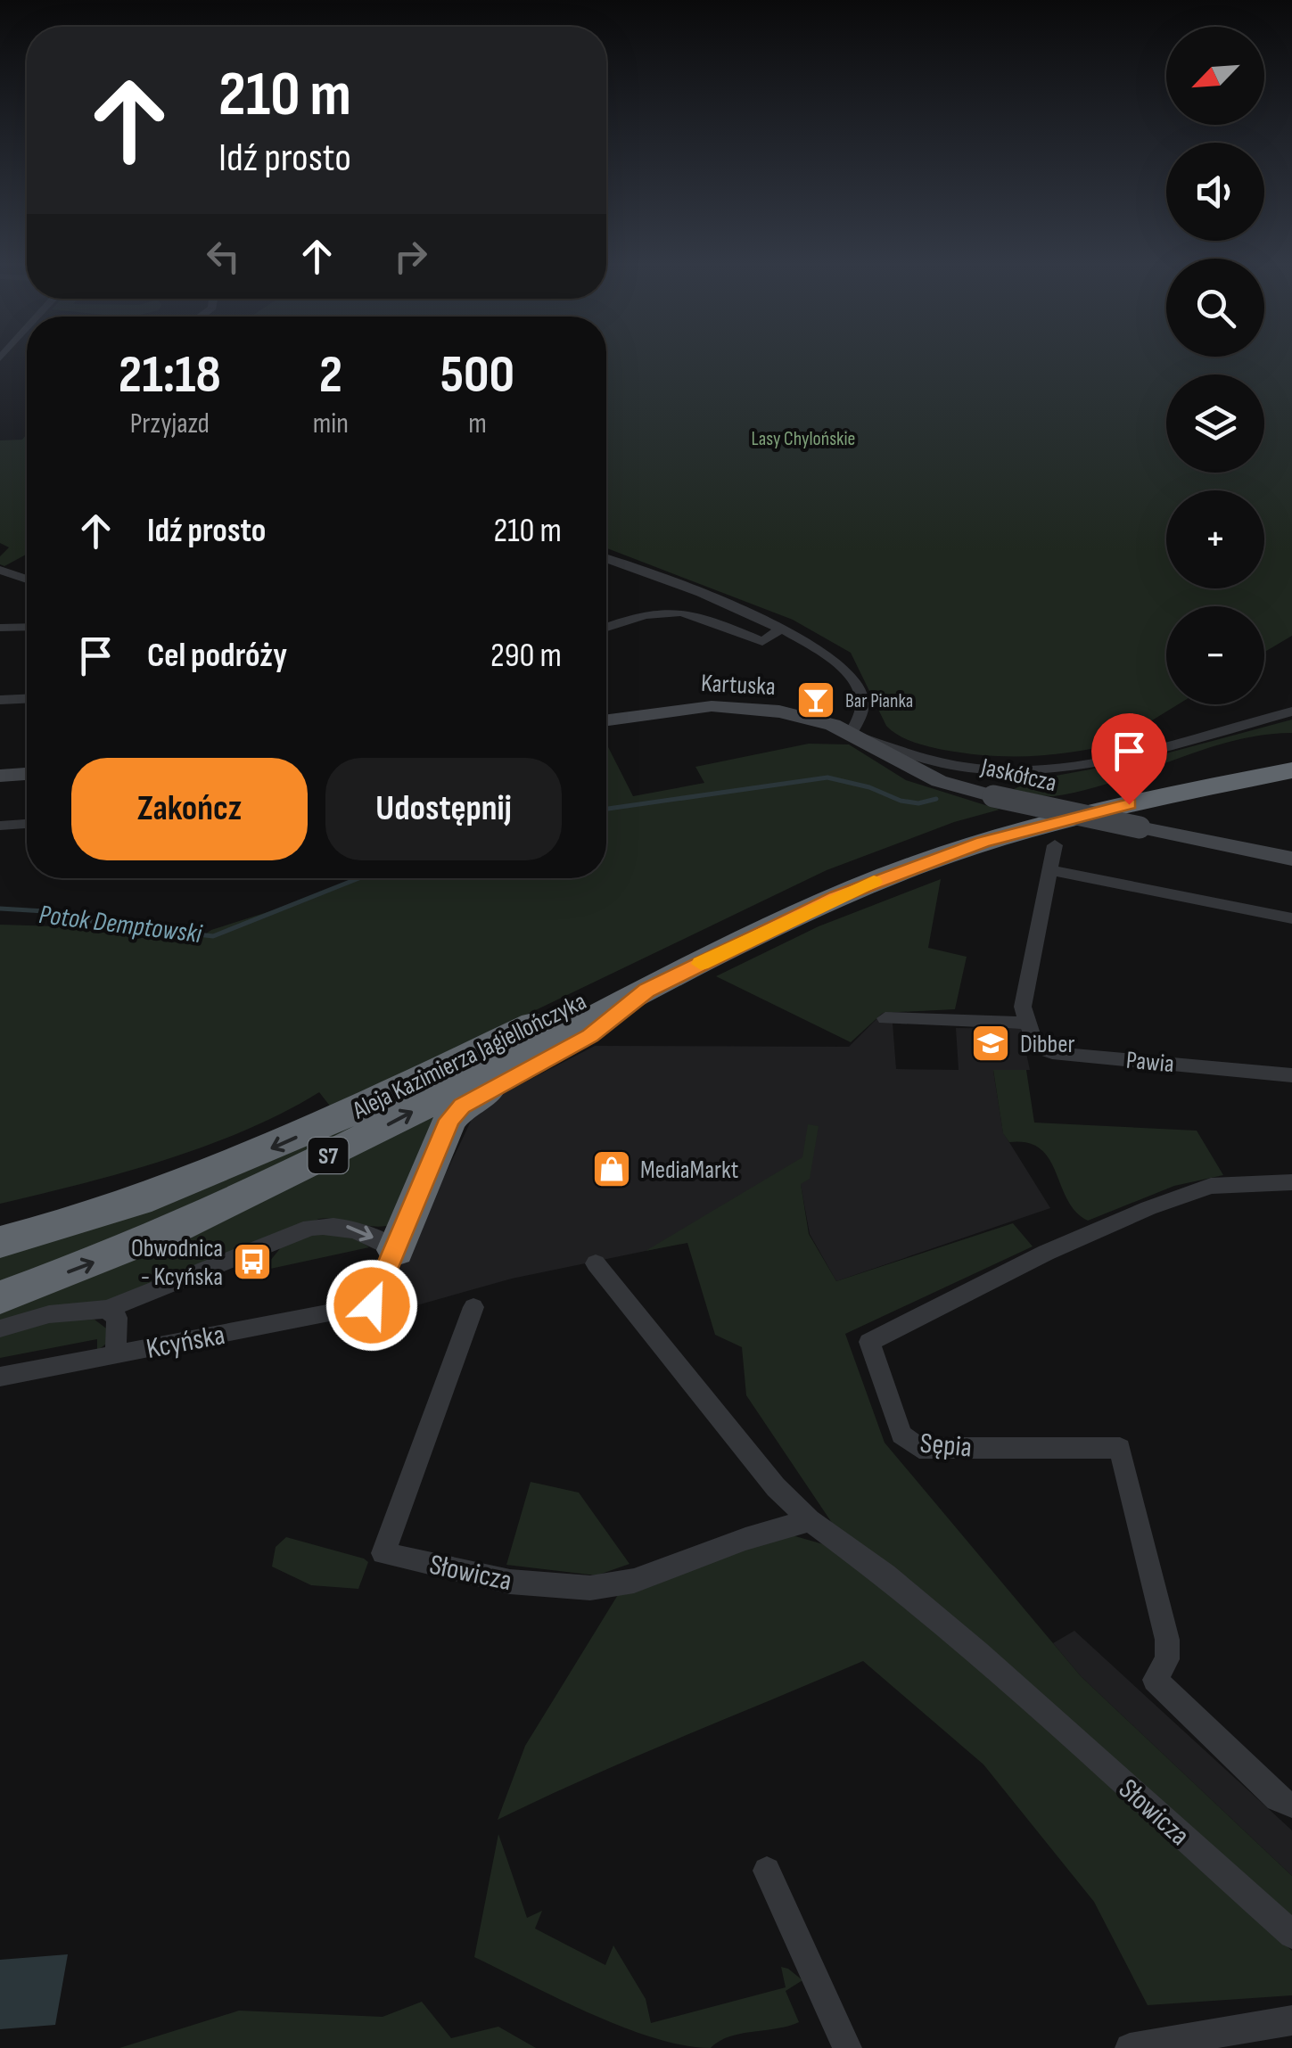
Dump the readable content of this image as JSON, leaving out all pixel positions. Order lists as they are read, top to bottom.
{
  "streets": {
    "highway": ["Aleja Kazimierza Jagiellończyka", "S7"],
    "street": [
      "Kartuska",
      "Jaskółcza",
      "Pawia",
      "Kcyńska",
      "Sępia",
      "Słowicza"
    ]
  },
  "crossings": [
    ["Kartuska", "Jaskółcza"]
  ],
  "water": ["Potok Demptowski"],
  "parks": ["Lasy Chylońskie"],
  "places": {
    "bar": ["Bar Pianka"],
    "school or university": ["Dibber"],
    "shop": ["MediaMarkt"],
    "bus stop": ["Obwodnica - Kcyńska"]
  },
  "north": "bottom left",
  "page": {
    "map_buttons": ["+", "−"],
    "turn": ["210 m", "Idź prosto"],
    "eta": [
      "21:18",
      "Przyjazd",
      "2",
      "min",
      "500",
      "m"
    ],
    "list": [
      {
        "name": "Idź prosto",
        "value": "210 m"
      },
      {
        "name": "Cel podróży",
        "value": "290 m"
      }
    ],
    "buttons": ["Zakończ", "Udostępnij"]
  }
}
